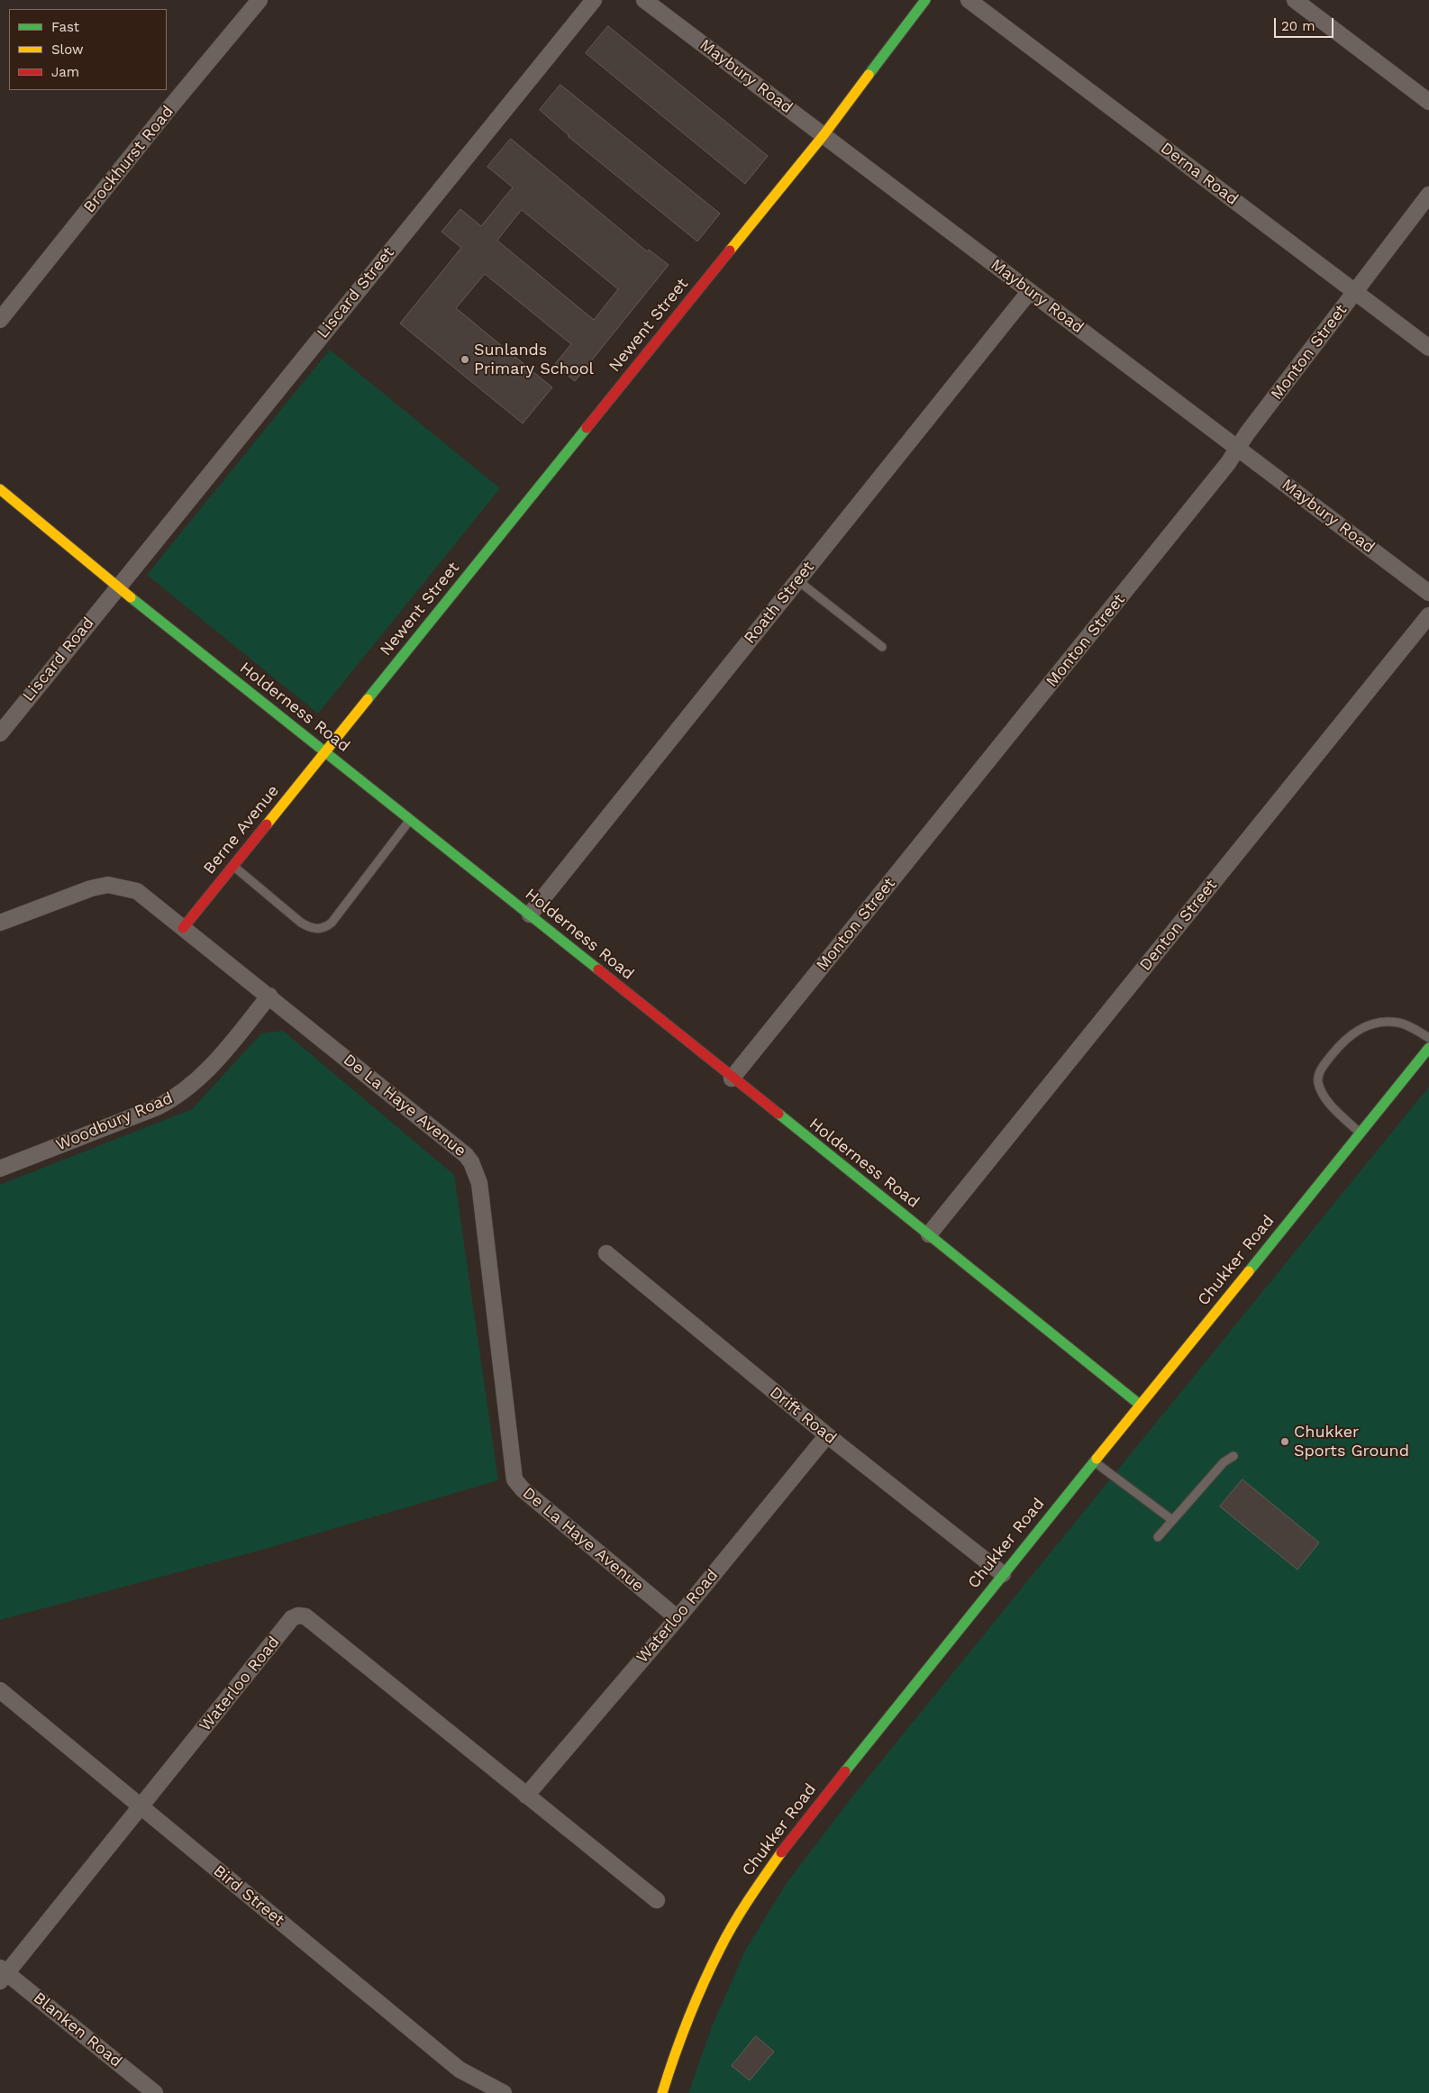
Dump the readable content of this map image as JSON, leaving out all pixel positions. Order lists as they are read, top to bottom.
{
  "streets": {
    "street": [
      "Maybury Road",
      "Brockhurst Road",
      "Derna Road",
      "Liscard Street",
      "Newent Street",
      "Monton Street",
      "Roath Street",
      "Liscard Road",
      "Holderness Road",
      "Berne Avenue",
      "Denton Street",
      "De La Haye Avenue",
      "Woodbury Road",
      "Chukker Road",
      "Drift Road",
      "Waterloo Road",
      "Bird Street",
      "Blanken Road"
    ]
  },
  "crossings": [
    ["Maybury Road", "Newent Street"],
    ["Maybury Road", "Monton Street"],
    ["Maybury Road", "Roath Street"],
    ["Derna Road", "Monton Street"],
    ["Liscard Street", "Liscard Road"],
    ["Liscard Street", "Holderness Road"],
    ["Newent Street", "Holderness Road"],
    ["Newent Street", "Berne Avenue"],
    ["Monton Street", "Holderness Road"],
    ["Roath Street", "Holderness Road"],
    ["Liscard Road", "Holderness Road"],
    ["Holderness Road", "Berne Avenue"],
    ["Holderness Road", "Denton Street"],
    ["Holderness Road", "Chukker Road"],
    ["Berne Avenue", "De La Haye Avenue"],
    ["De La Haye Avenue", "Woodbury Road"],
    ["De La Haye Avenue", "Waterloo Road"],
    ["Chukker Road", "Drift Road"],
    ["Drift Road", "Waterloo Road"],
    ["Waterloo Road", "Bird Street"],
    ["Waterloo Road", "Blanken Road"]
  ],
  "places": ["Sunlands Primary School", "Chukker Sports Ground"],
  "legend": ["Fast", "Slow", "Jam"],
  "scale_bar": "20 m"
}
